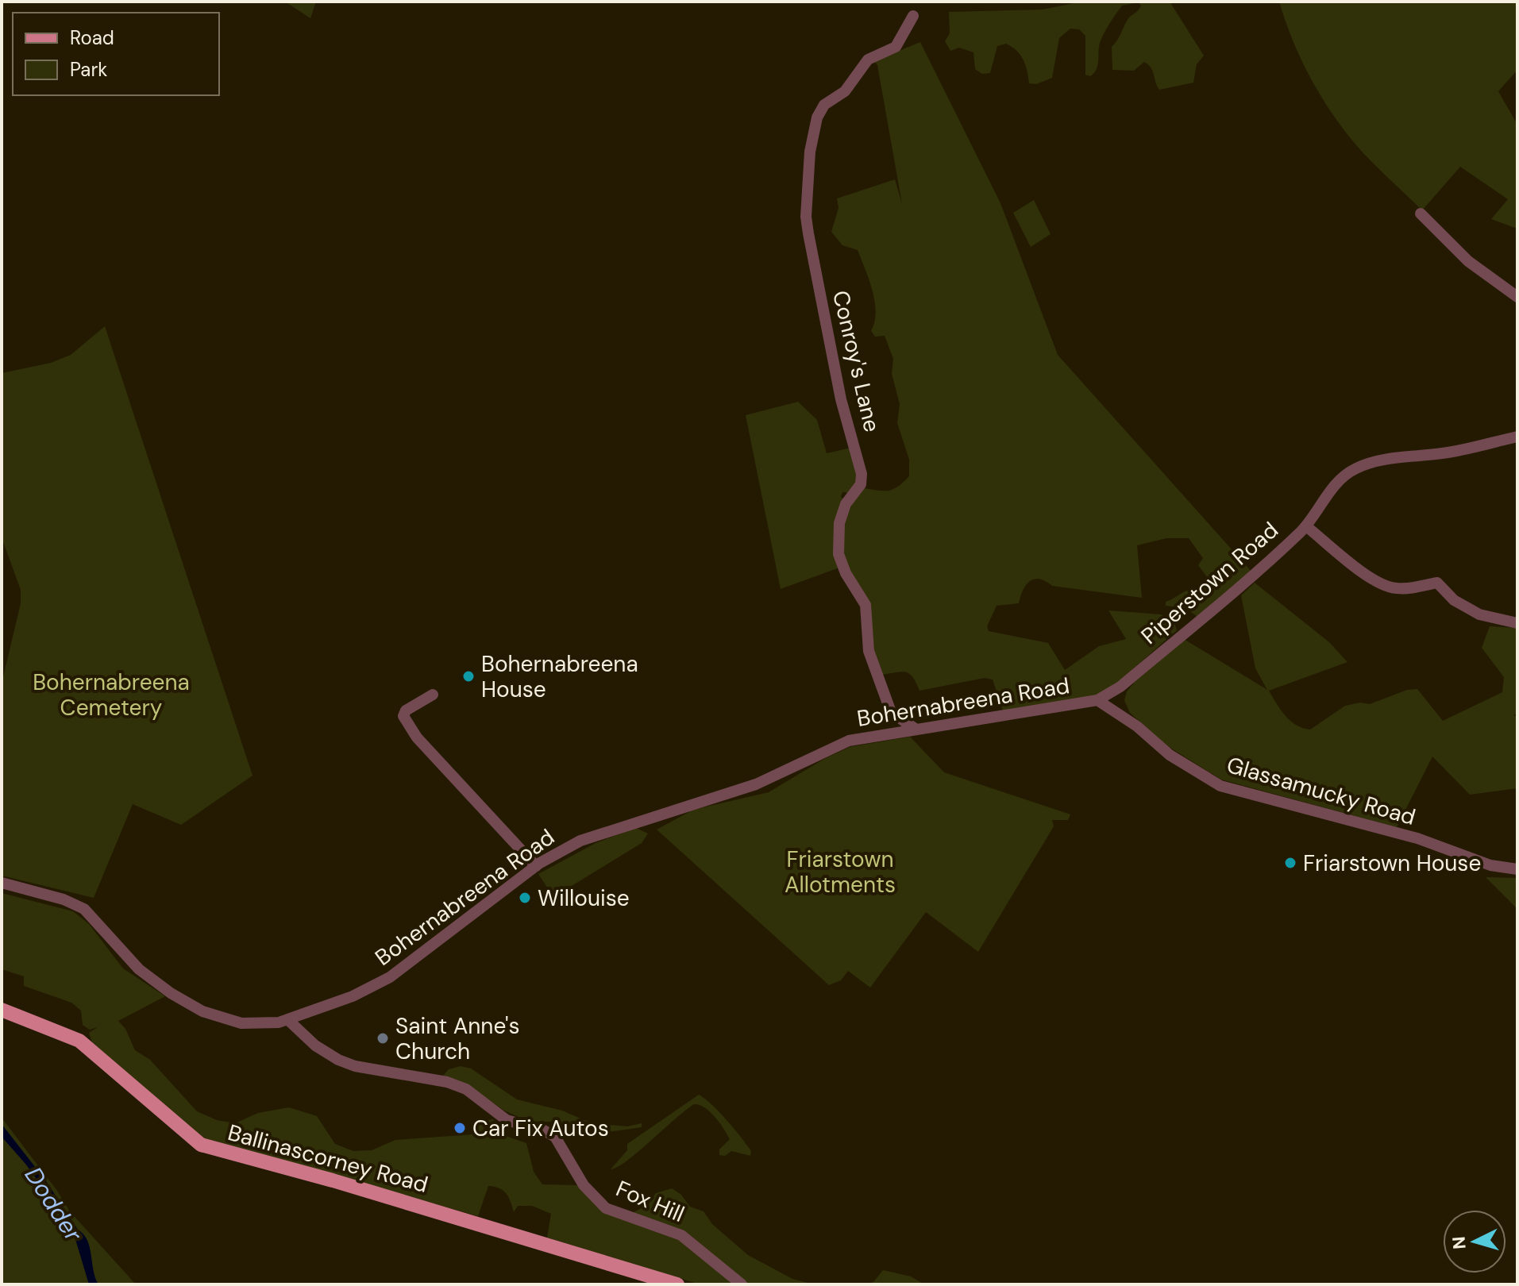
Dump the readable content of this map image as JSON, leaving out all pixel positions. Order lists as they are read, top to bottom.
{
  "streets": {
    "main road": ["Ballinascorney Road"],
    "street": [
      "Conroy's Lane",
      "Piperstown Road",
      "Bohernabreena Road",
      "Glassamucky Road",
      "Fox Hill"
    ]
  },
  "crossings": [
    ["Conroy's Lane", "Bohernabreena Road"],
    ["Piperstown Road", "Bohernabreena Road"],
    ["Piperstown Road", "Glassamucky Road"],
    ["Bohernabreena Road", "Glassamucky Road"],
    ["Bohernabreena Road", "Fox Hill"]
  ],
  "water": ["Dodder"],
  "parks": ["Bohernabreena Cemetery", "Friarstown Allotments"],
  "places": [
    "Bohernabreena House",
    "Friarstown House",
    "Willouise",
    "Saint Anne's Church",
    "Car Fix Autos"
  ],
  "legend": ["Road", "Park"],
  "north": "left"
}
